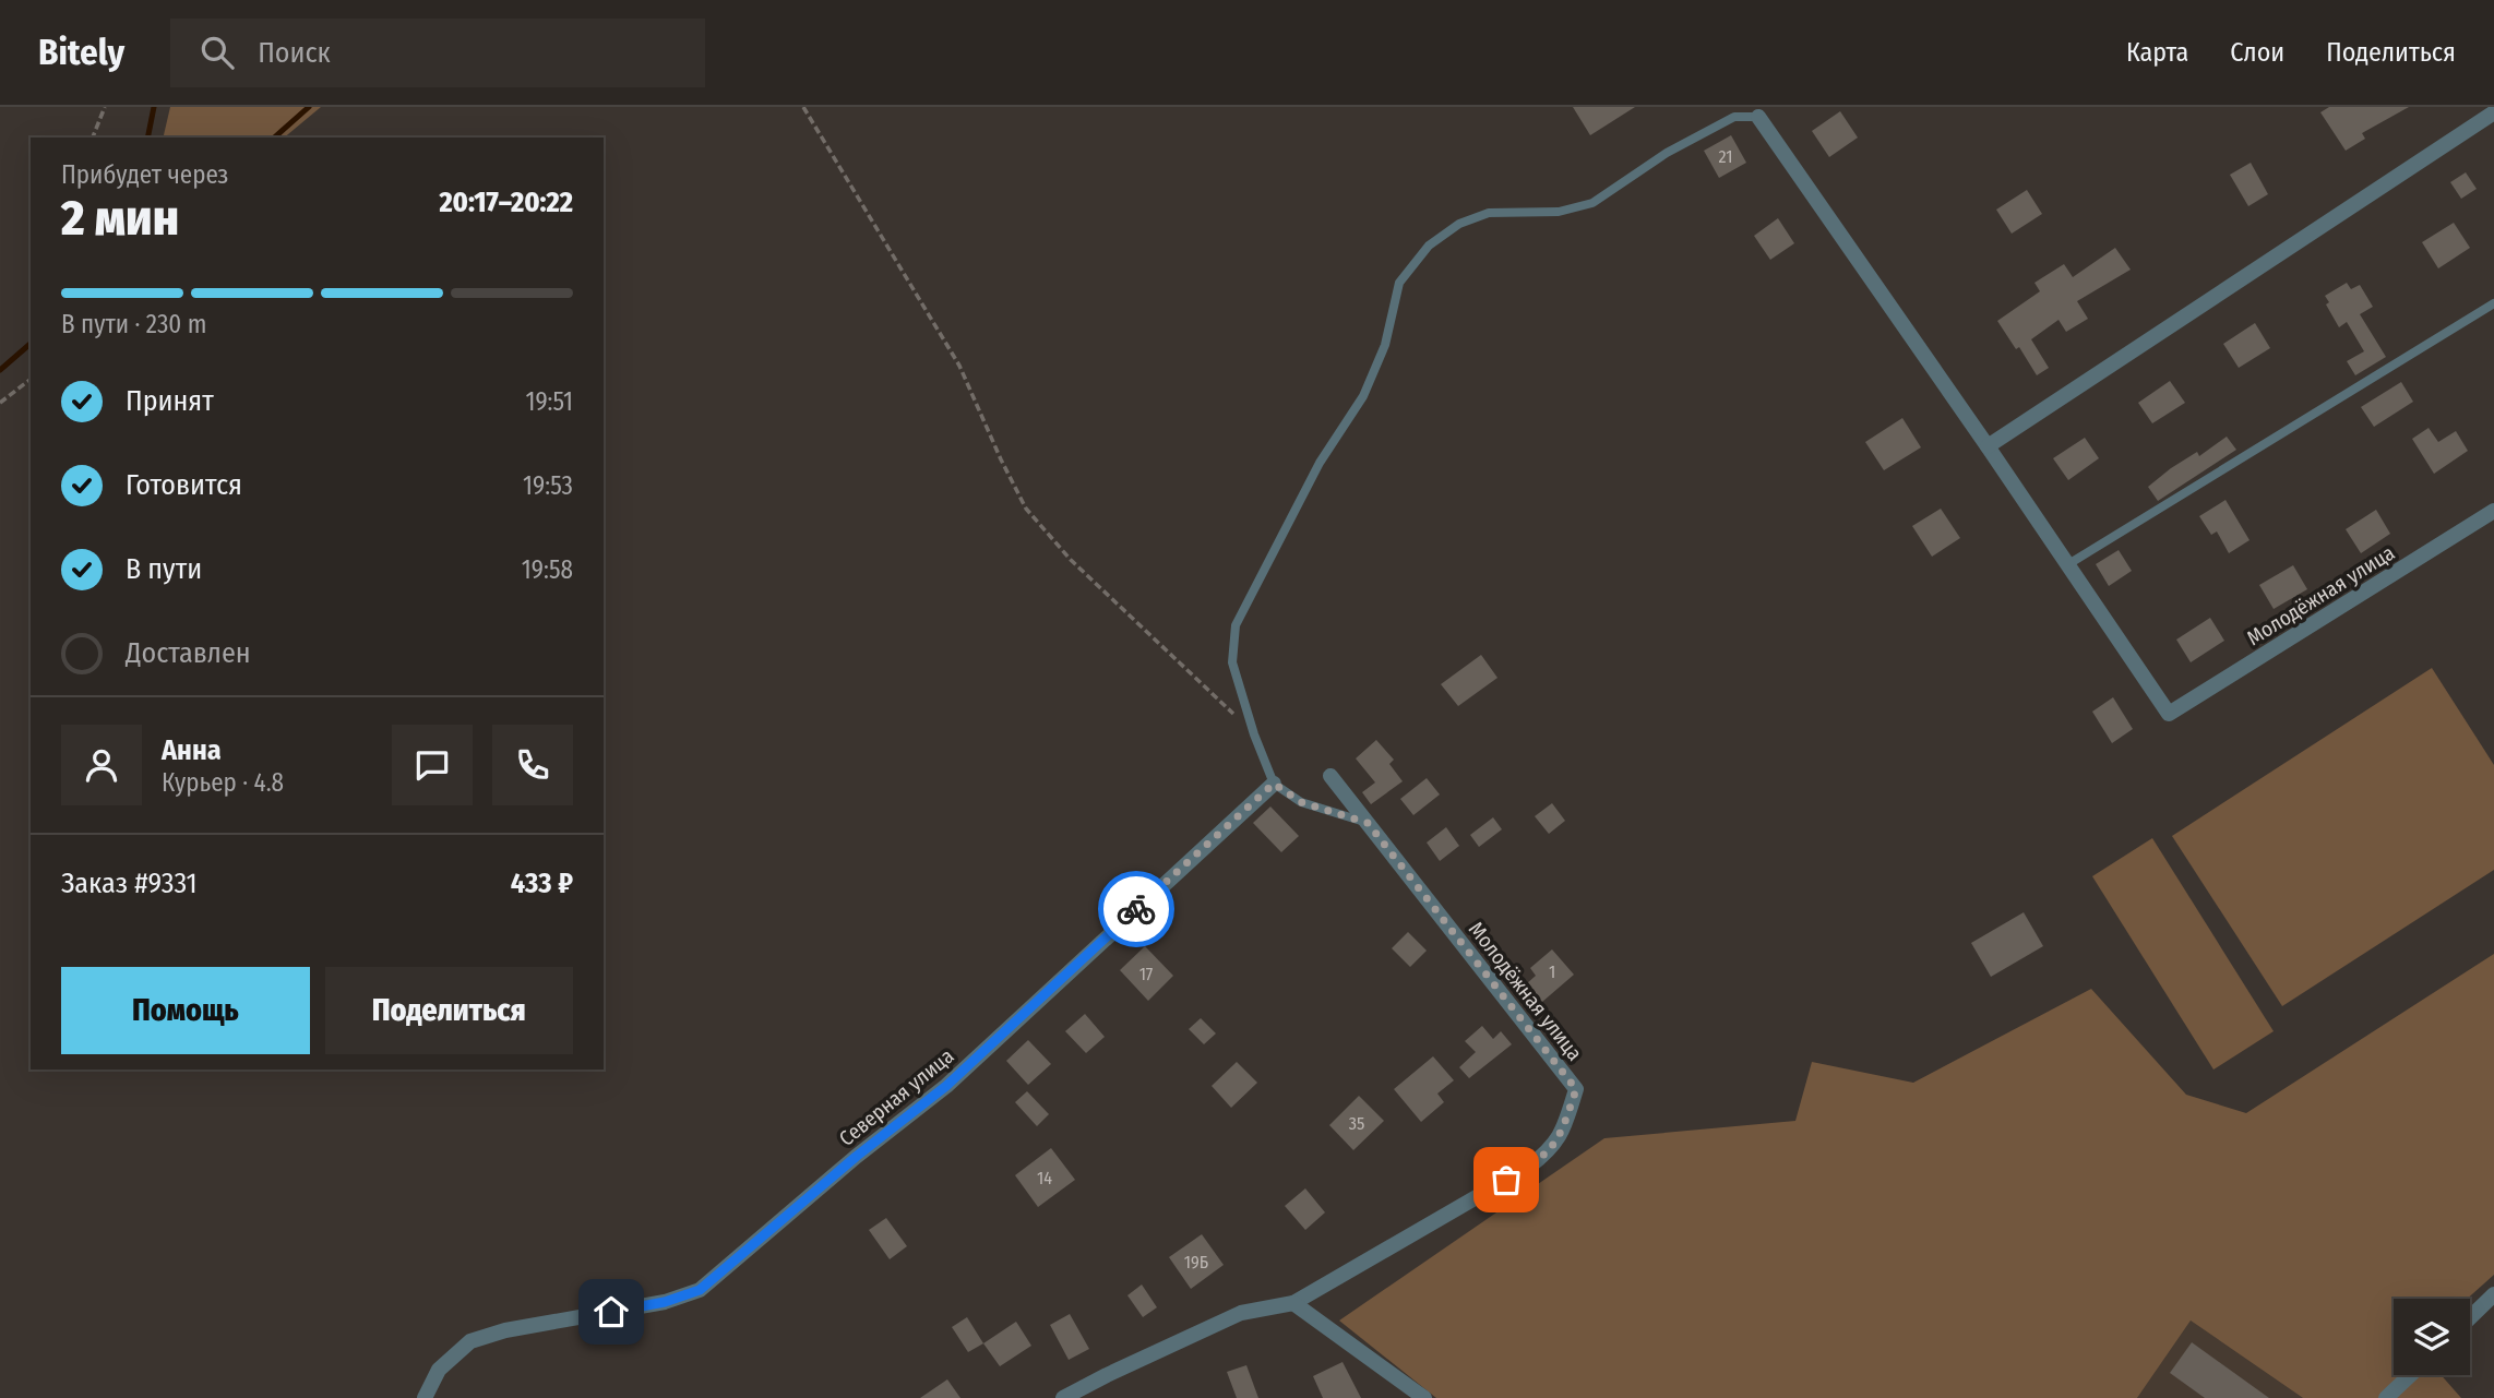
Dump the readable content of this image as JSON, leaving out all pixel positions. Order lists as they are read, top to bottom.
{
  "streets": {
    "street": ["Молодёжная улица", "Северная улица"]
  },
  "house_numbers": [
    "21",
    "1",
    "17",
    "35",
    "14",
    "19Б"
  ],
  "page": {
    "header": "Bitely",
    "search": "Поиск",
    "nav": ["Карта", "Слои", "Поделиться"],
    "heading": ["2 мин", "Прибудет через", "20:17–20:22"],
    "panel": [
      "Анна",
      "Курьер · 4.8",
      "Заказ #9331",
      "433 ₽"
    ],
    "bar": "В пути · 230 m",
    "list": [
      ["Принят", "19:51"],
      ["Готовится", "19:53"],
      ["В пути", "19:58"],
      "Доставлен"
    ],
    "buttons": ["Помощь", "Поделиться"]
  }
}
